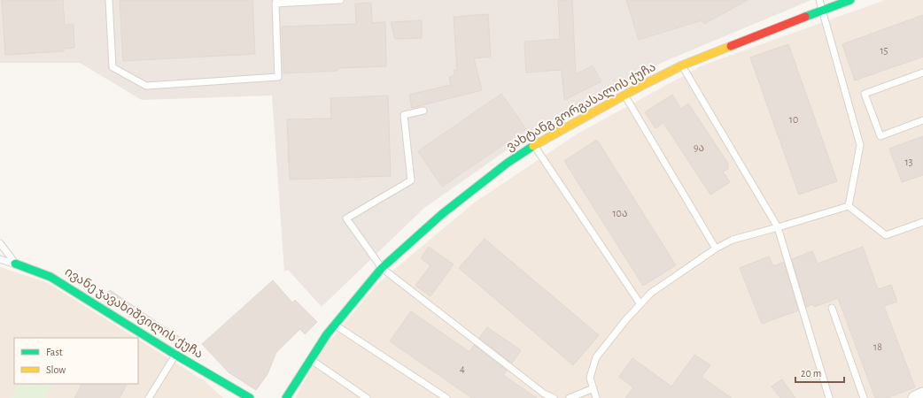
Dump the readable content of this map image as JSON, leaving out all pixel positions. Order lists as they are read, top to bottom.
{
  "streets": {
    "street": ["ვახტანგ გორგასალის ქუჩა", "ივანე ჯავახიშვილის ქუჩა"]
  },
  "house_numbers": [
    "15",
    "10",
    "9ა",
    "13",
    "10ა",
    "18",
    "4"
  ],
  "legend": ["Fast", "Slow"],
  "scale_bar": "20 m"
}
